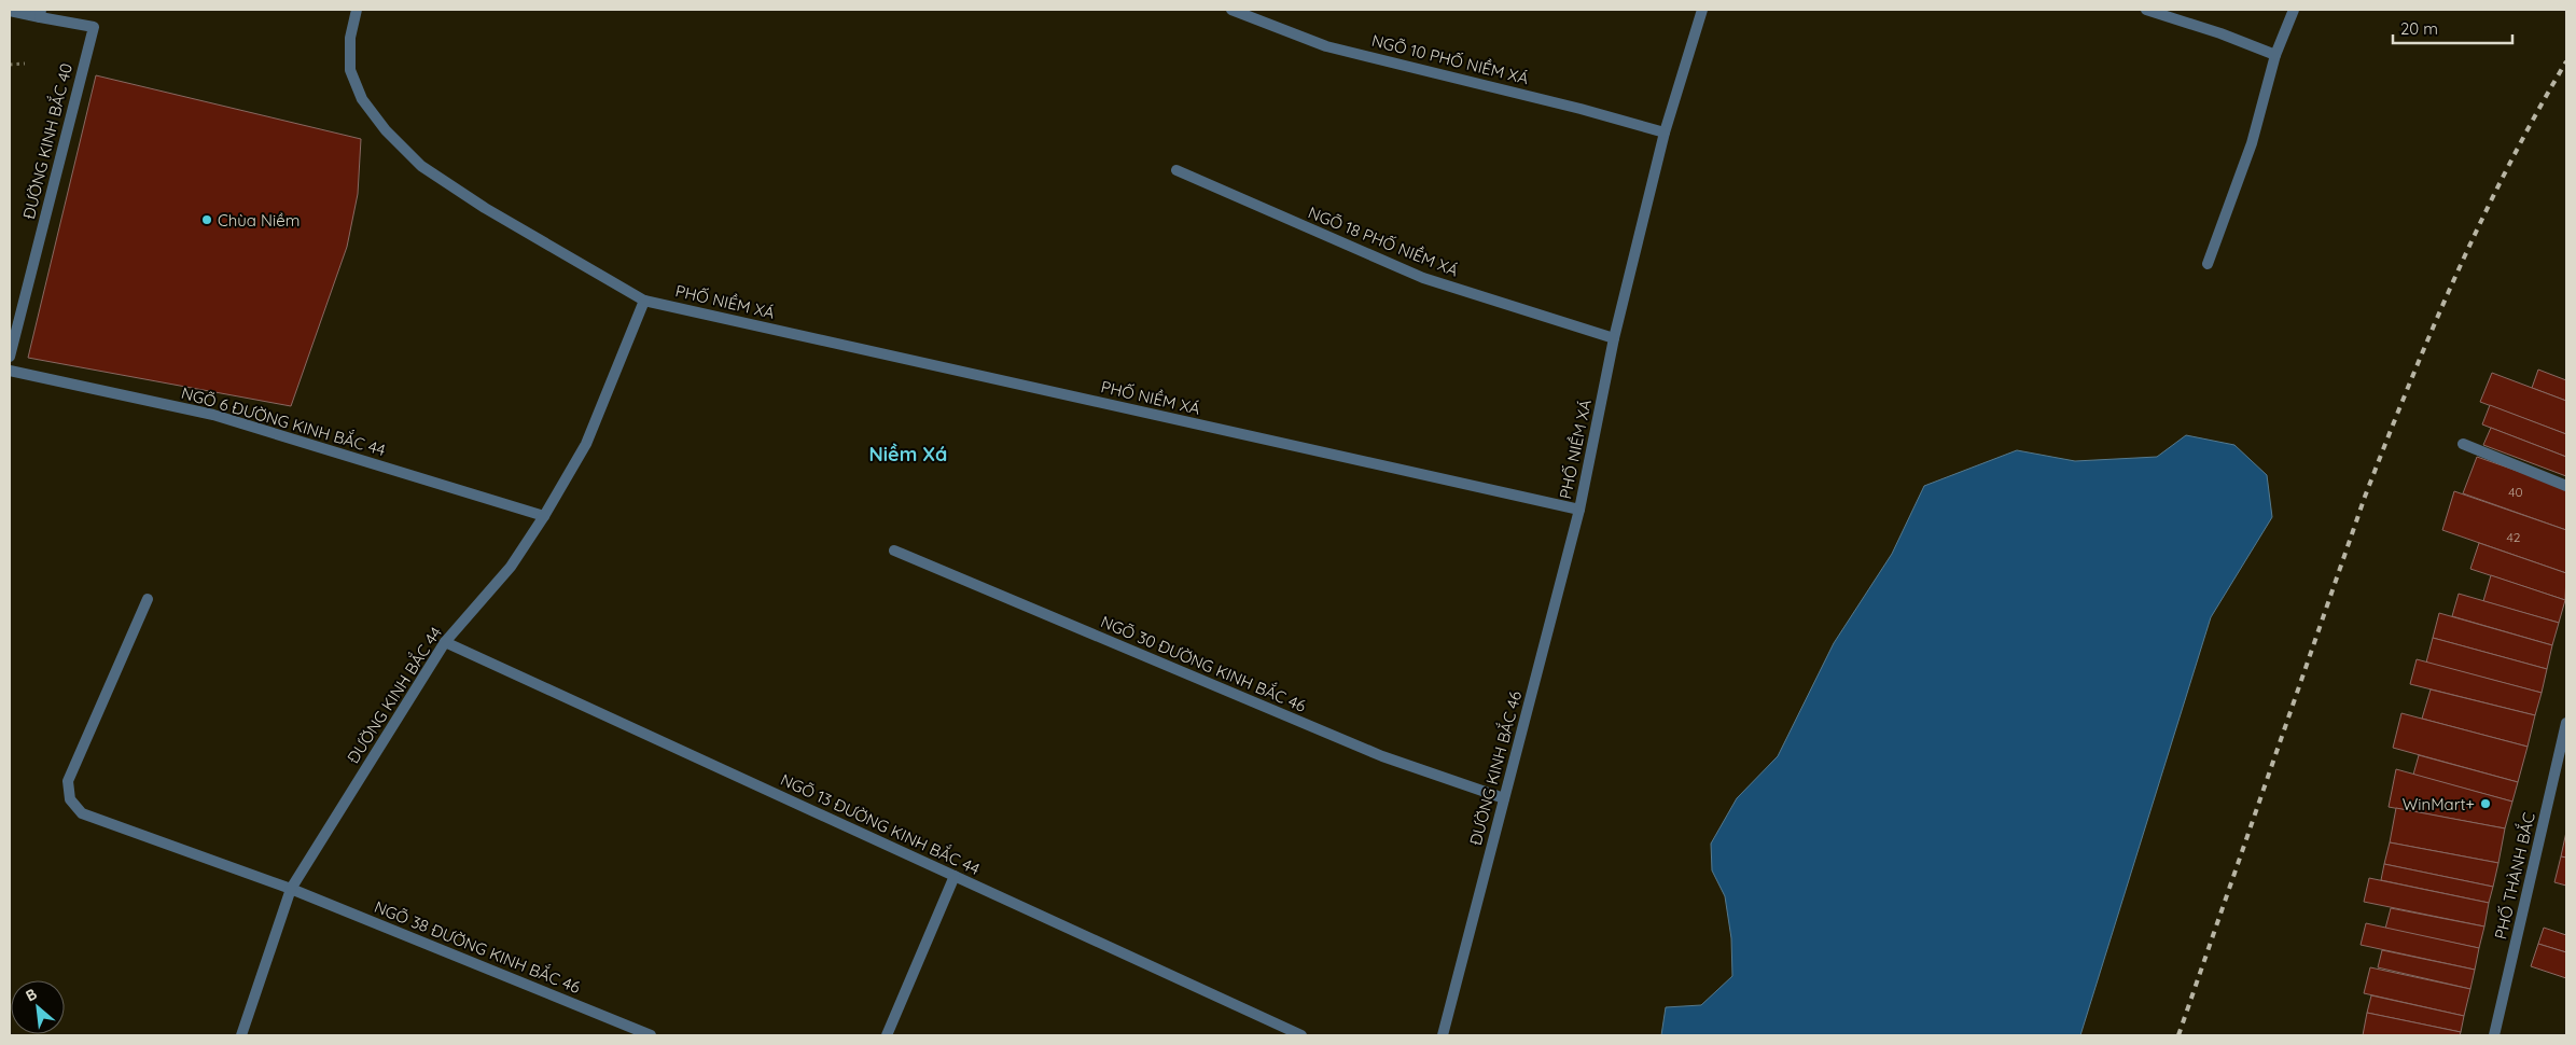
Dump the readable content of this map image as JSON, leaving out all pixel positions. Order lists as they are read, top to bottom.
{
  "streets": {
    "street": [
      "NGÕ 10 PHỐ NIỀM XÁ",
      "ĐƯỜNG KINH BẮC 40",
      "NGÕ 18 PHỐ NIỀM XÁ",
      "PHỐ NIỀM XÁ",
      "NGÕ 6 ĐƯỜNG KINH BẮC 44",
      "NGÕ 30 ĐƯỜNG KINH BẮC 46",
      "ĐƯỜNG KINH BẮC 44",
      "ĐƯỜNG KINH BẮC 46",
      "NGÕ 13 ĐƯỜNG KINH BẮC 44",
      "PHỐ THÀNH BẮC",
      "NGÕ 38 ĐƯỜNG KINH BẮC 46"
    ]
  },
  "crossings": [
    ["NGÕ 10 PHỐ NIỀM XÁ", "PHỐ NIỀM XÁ"],
    ["NGÕ 18 PHỐ NIỀM XÁ", "PHỐ NIỀM XÁ"],
    ["PHỐ NIỀM XÁ", "ĐƯỜNG KINH BẮC 44"],
    ["PHỐ NIỀM XÁ", "ĐƯỜNG KINH BẮC 46"],
    ["NGÕ 6 ĐƯỜNG KINH BẮC 44", "ĐƯỜNG KINH BẮC 44"],
    ["NGÕ 30 ĐƯỜNG KINH BẮC 46", "ĐƯỜNG KINH BẮC 46"],
    ["ĐƯỜNG KINH BẮC 44", "NGÕ 13 ĐƯỜNG KINH BẮC 44"],
    ["ĐƯỜNG KINH BẮC 44", "NGÕ 38 ĐƯỜNG KINH BẮC 46"]
  ],
  "districts": ["Niềm Xá"],
  "places": ["Chùa Niềm", "WinMart+"],
  "house_numbers": ["40", "42"],
  "scale_bar": "20 m",
  "north": "top left"
}
